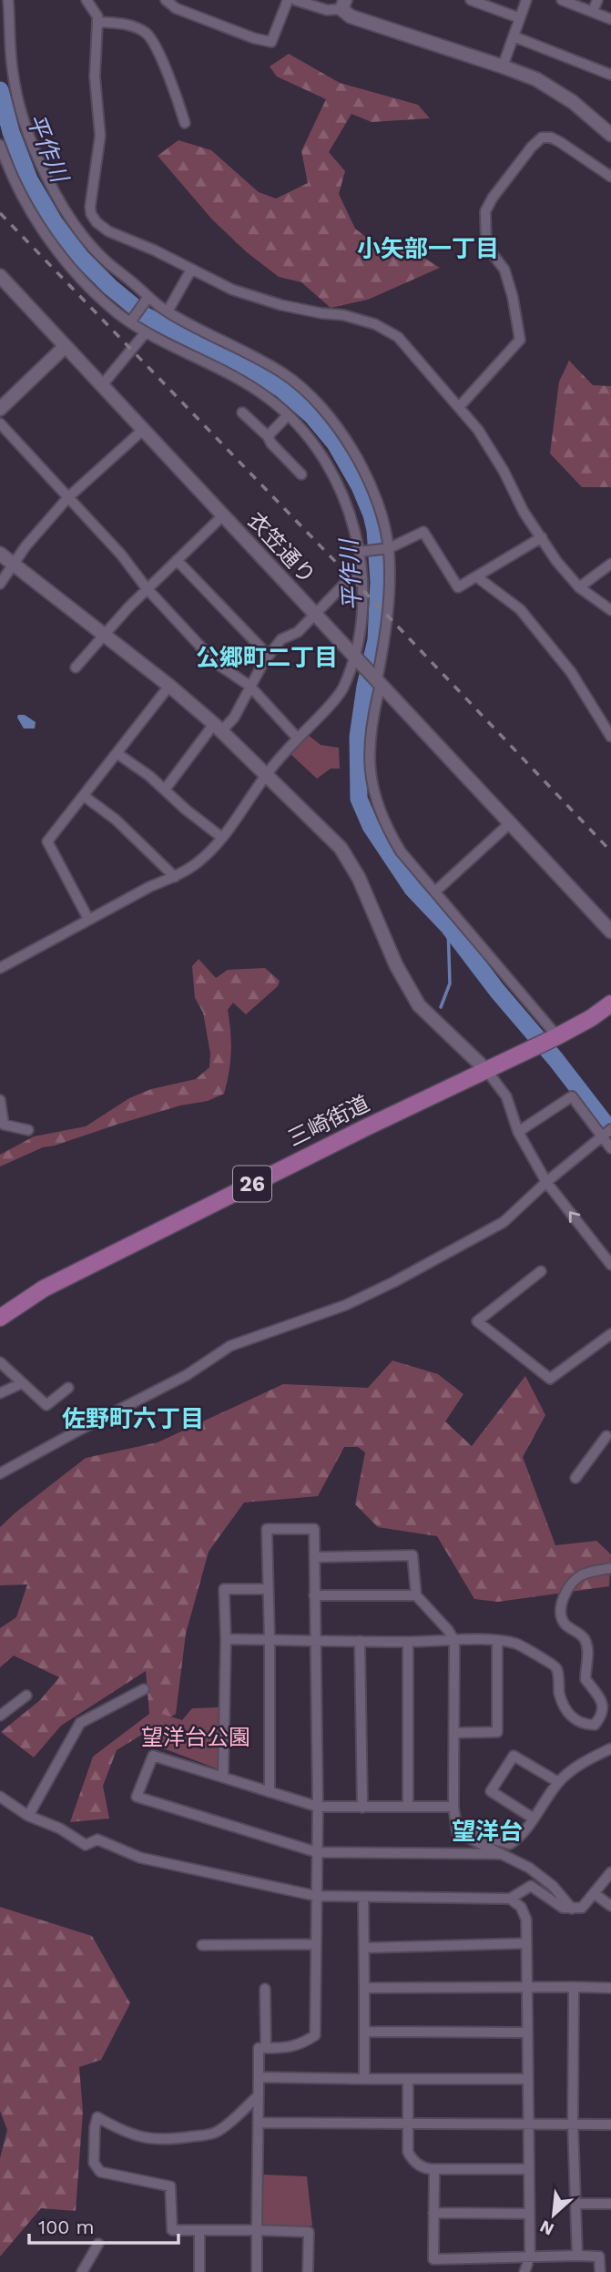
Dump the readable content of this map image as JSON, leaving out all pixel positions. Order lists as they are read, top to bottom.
{
  "streets": {
    "main road": ["三崎街道", "26"],
    "street": ["衣笠通り"]
  },
  "districts": [
    "小矢部一丁目",
    "公郷町二丁目",
    "佐野町六丁目",
    "望洋台"
  ],
  "water": ["平作川"],
  "parks": ["望洋台公園"],
  "scale_bar": "100 m",
  "north": "bottom left"
}
